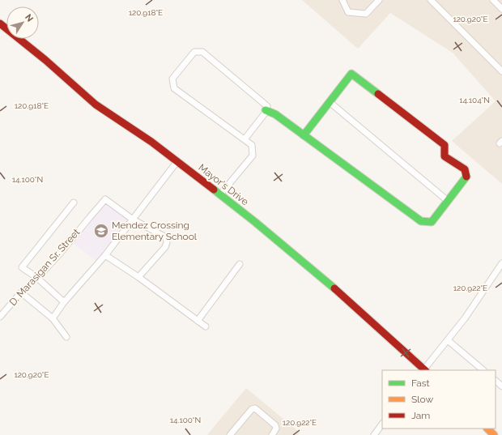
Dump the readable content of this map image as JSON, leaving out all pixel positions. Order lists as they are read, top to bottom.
{
  "streets": {
    "street": ["Mayor's Drive", "D. Marasigan Sr. Street"]
  },
  "places": {
    "school or university": ["Mendez Crossing Elementary School"]
  },
  "legend": ["Fast", "Slow", "Jam"],
  "north": "top right",
  "coordinates": [
    "120.918°E",
    "120.920°E",
    "14.104°N",
    "14.100°N",
    "120.922°E"
  ]
}
